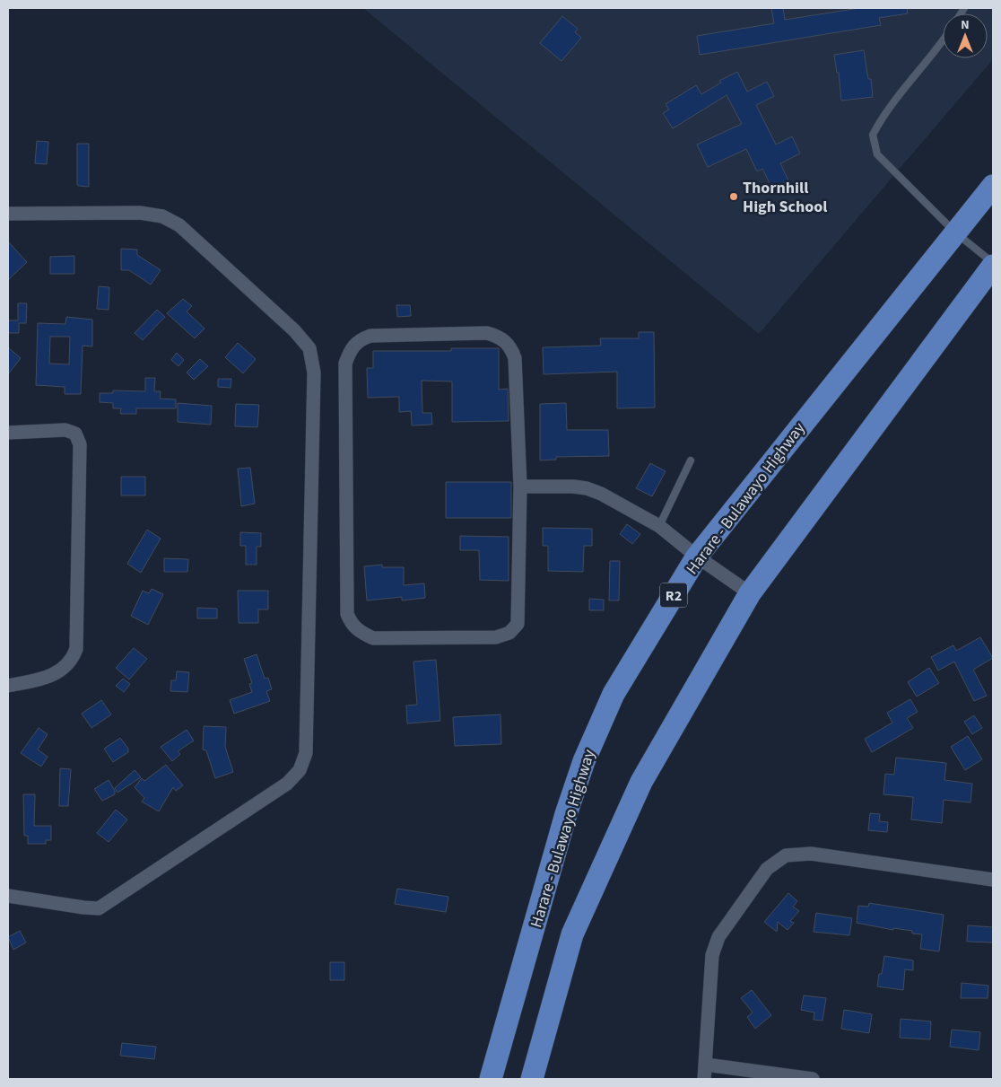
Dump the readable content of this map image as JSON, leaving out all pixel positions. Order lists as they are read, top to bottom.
{
  "streets": {
    "highway": ["Harare - Bulawayo Highway", "R2"]
  },
  "places": ["Thornhill High School"],
  "north": "top"
}
